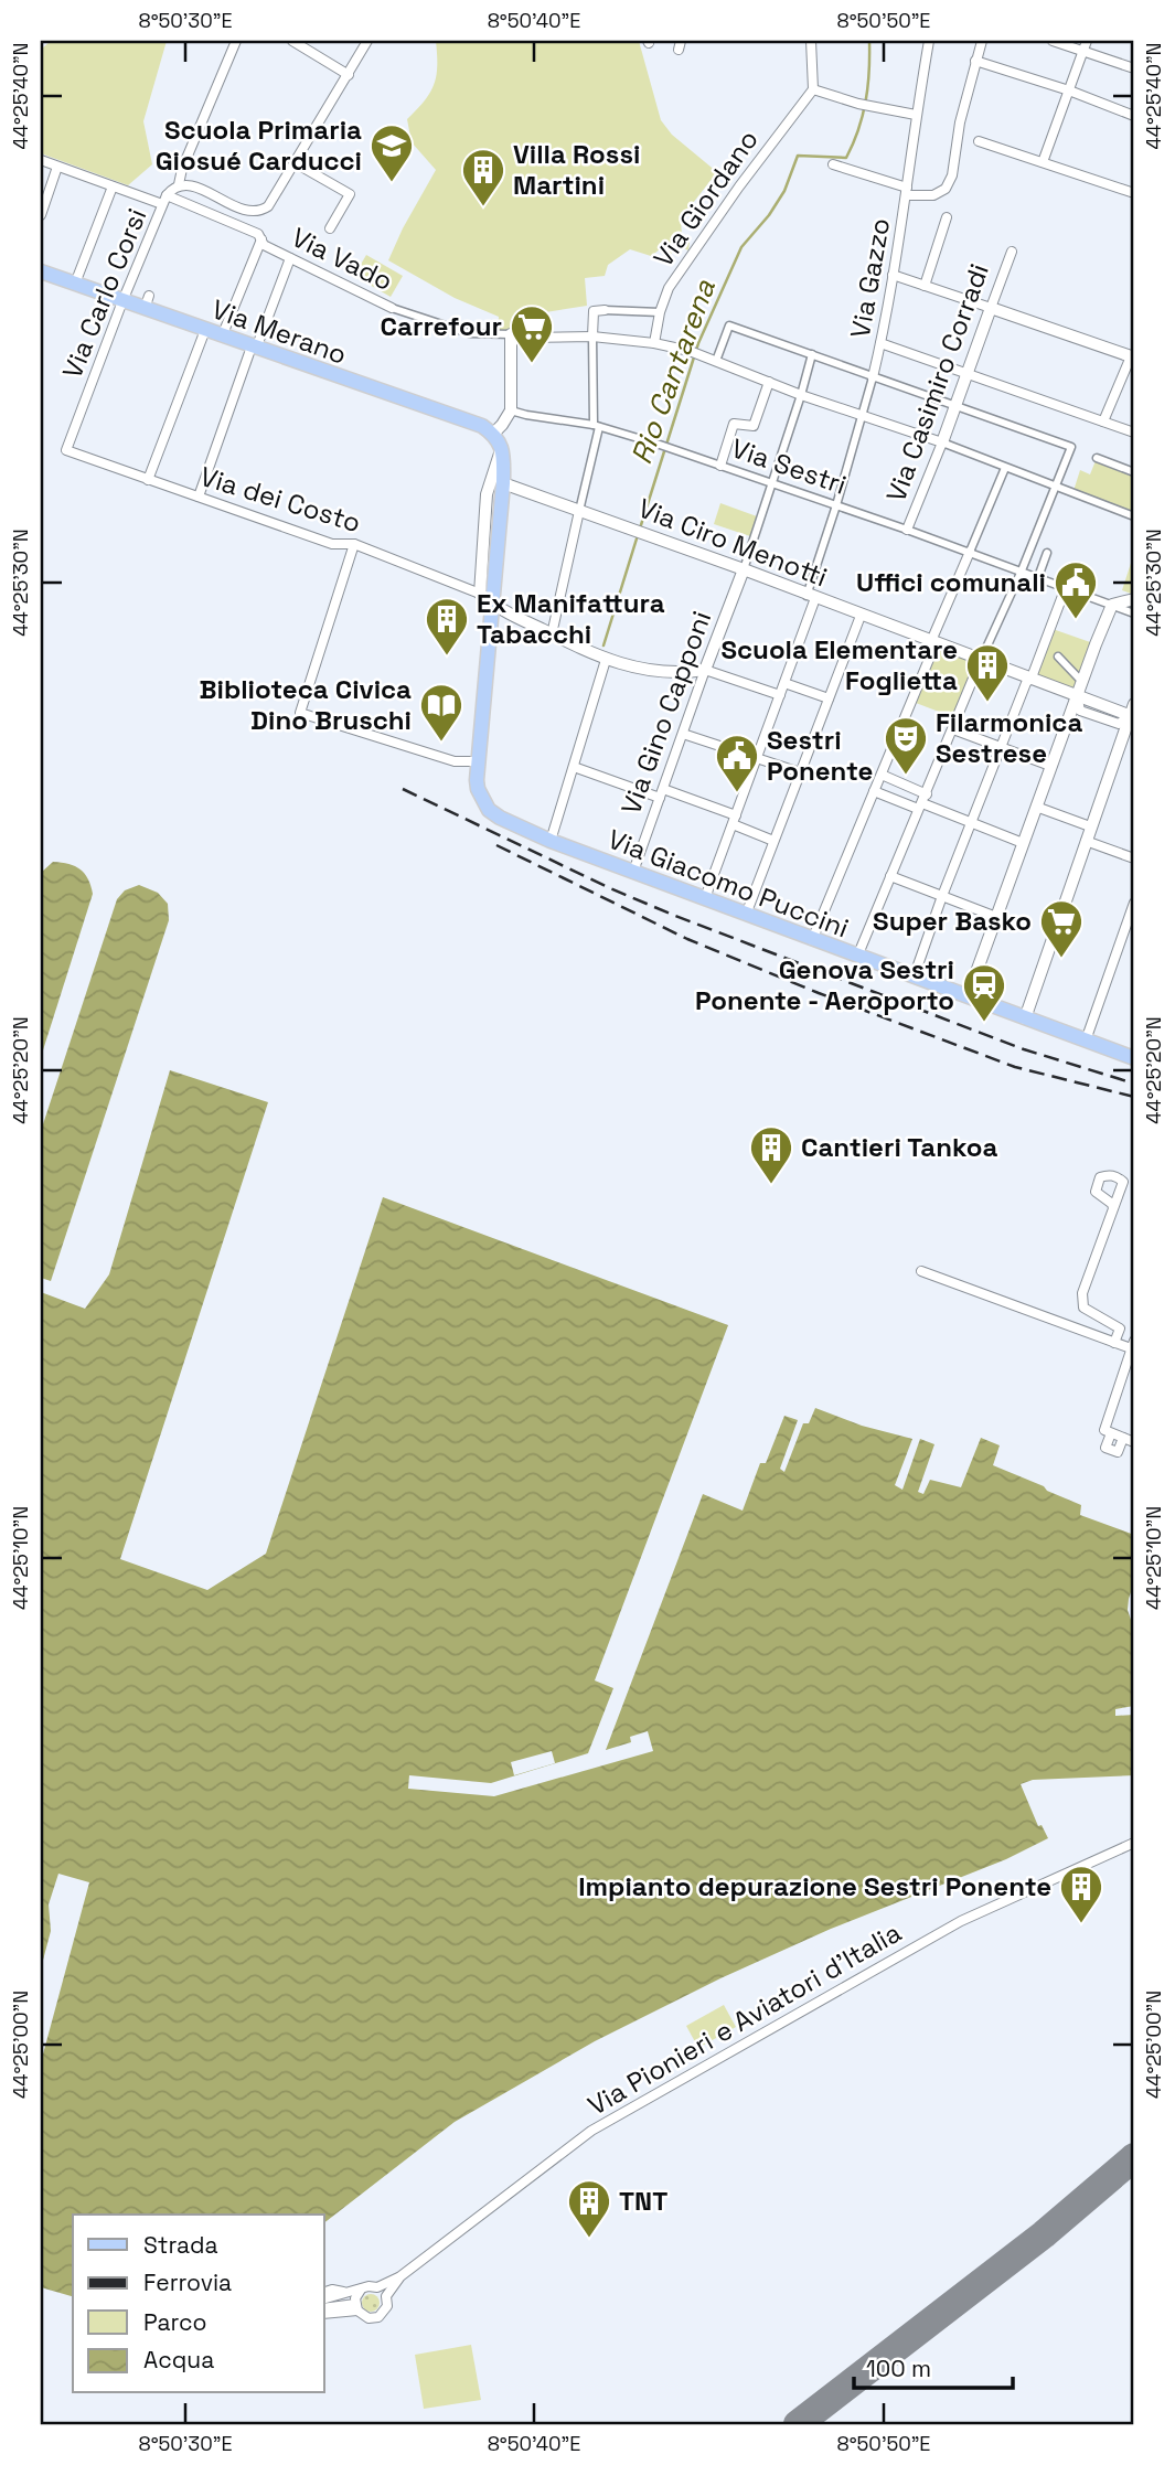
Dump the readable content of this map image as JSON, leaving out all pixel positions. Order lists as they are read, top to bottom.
{
  "streets": {
    "main road": ["Via Merano", "Via Giacomo Puccini"],
    "street": [
      "Via Giordano",
      "Via Vado",
      "Via Gazzo",
      "Via Carlo Corsi",
      "Via Casimiro Corradi",
      "Via Sestri",
      "Via dei Costo",
      "Via Ciro Menotti",
      "Via Gino Capponi",
      "Via Pionieri e Aviatori d'Italia"
    ]
  },
  "crossings": [
    ["Via Vado", "Via Carlo Corsi"],
    ["Via Carlo Corsi", "Via Merano"],
    ["Via Carlo Corsi", "Via dei Costo"],
    ["Via Merano", "Via Giacomo Puccini"],
    ["Via Casimiro Corradi", "Via Sestri"],
    ["Via Ciro Menotti", "Via Gino Capponi"],
    ["Via Ciro Menotti", "Via Giacomo Puccini"],
    ["Via Gino Capponi", "Via Giacomo Puccini"]
  ],
  "water": ["Rio Cantarena"],
  "places": {
    "school or university": ["Scuola Primaria Giosué Carducci"],
    "building": [
      "Villa Rossi Martini",
      "Ex Manifattura Tabacchi",
      "Scuola Elementare Foglietta",
      "Cantieri Tankoa",
      "Impianto depurazione Sestri Ponente",
      "TNT"
    ],
    "supermarket": ["Carrefour", "Super Basko"],
    "public building": ["Uffici comunali", "Sestri Ponente"],
    "library": ["Biblioteca Civica Dino Bruschi"],
    "theatre": ["Filarmonica Sestrese"],
    "station": ["Genova Sestri Ponente - Aeroporto"]
  },
  "legend": [
    "Strada",
    "Ferrovia",
    "Parco",
    "Acqua"
  ],
  "scale_bar": "100 m",
  "coordinates": [
    "8°50'30\"E",
    "8°50'40\"E",
    "8°50'50\"E",
    "44°25'40\"N",
    "44°25'30\"N",
    "44°25'20\"N",
    "44°25'10\"N",
    "44°25'00\"N"
  ]
}
